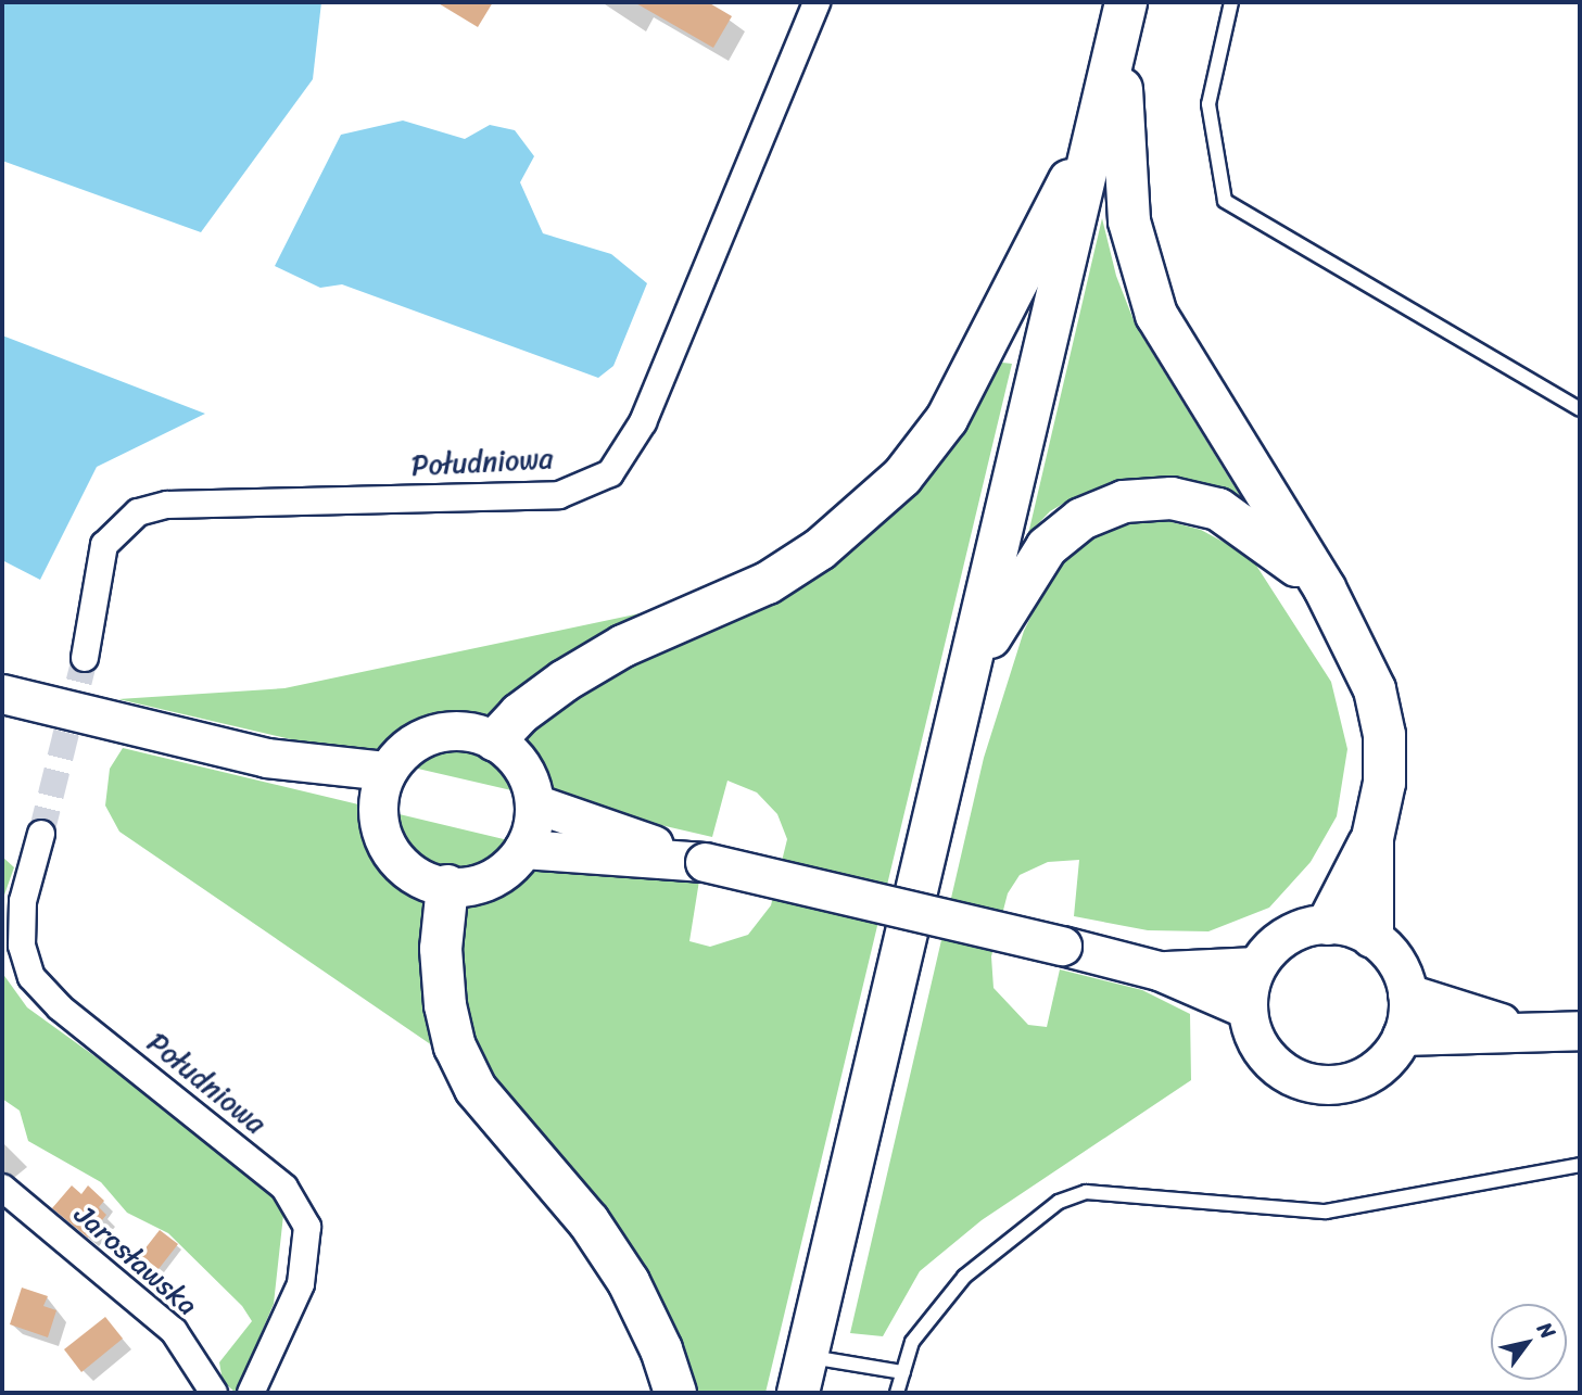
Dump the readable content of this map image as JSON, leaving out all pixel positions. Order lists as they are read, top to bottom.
{
  "streets": {
    "street": ["Południowa", "Jarosławska"]
  },
  "north": "top right"
}
